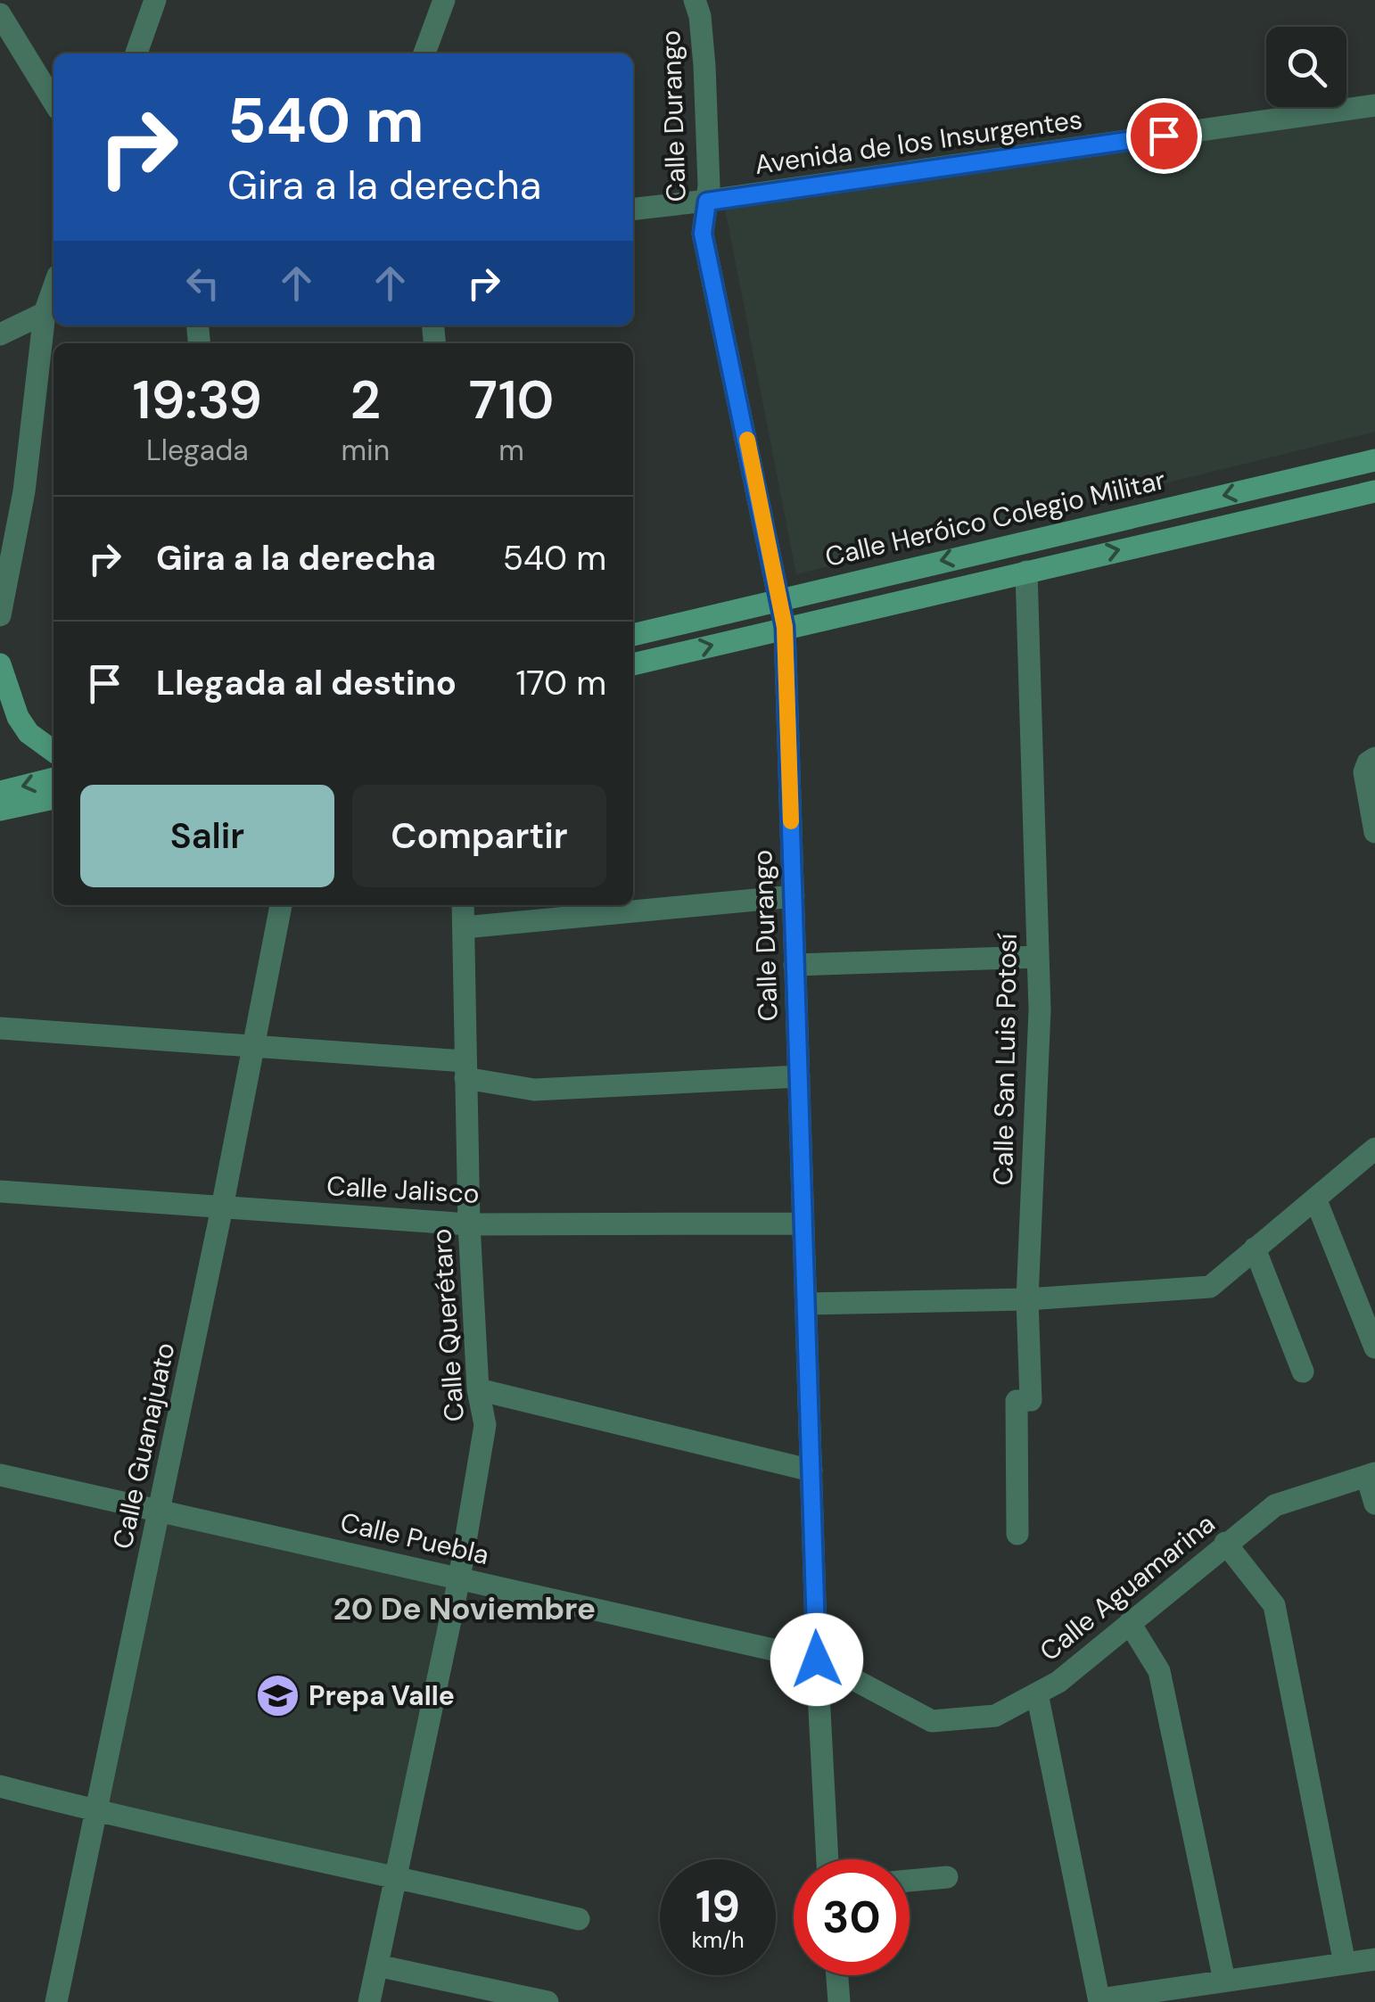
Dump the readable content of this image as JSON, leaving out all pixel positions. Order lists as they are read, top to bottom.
{
  "streets": {
    "main road": ["Calle Heróico Colegio Militar"],
    "street": [
      "Calle Durango",
      "Avenida de los Insurgentes",
      "Calle San Luis Potosí",
      "Calle Jalisco",
      "Calle Querétaro",
      "Calle Guanajuato",
      "Calle Puebla",
      "Calle Aguamarina"
    ]
  },
  "crossings": [
    ["Calle Durango", "Avenida de los Insurgentes"],
    ["Calle Durango", "Calle Heróico Colegio Militar"],
    ["Calle Durango", "Calle Jalisco"],
    ["Calle Durango", "Calle Puebla"],
    ["Calle Durango", "Calle Aguamarina"],
    ["Calle Jalisco", "Calle Querétaro"],
    ["Calle Jalisco", "Calle Guanajuato"],
    ["Calle Querétaro", "Calle Puebla"],
    ["Calle Guanajuato", "Calle Puebla"],
    ["Calle Puebla", "Calle Aguamarina"]
  ],
  "districts": ["20 De Noviembre"],
  "places": {
    "school or university": ["Prepa Valle"]
  },
  "page": {
    "turn": ["540 m", "Gira a la derecha"],
    "eta": [
      "19:39",
      "Llegada",
      "2",
      "min",
      "710",
      "m"
    ],
    "list": [
      {
        "name": "Gira a la derecha",
        "value": "540 m"
      },
      {
        "name": "Llegada al destino",
        "value": "170 m"
      }
    ],
    "buttons": ["Salir", "Compartir"],
    "speed": "19 km/h",
    "limit": "30"
  }
}
